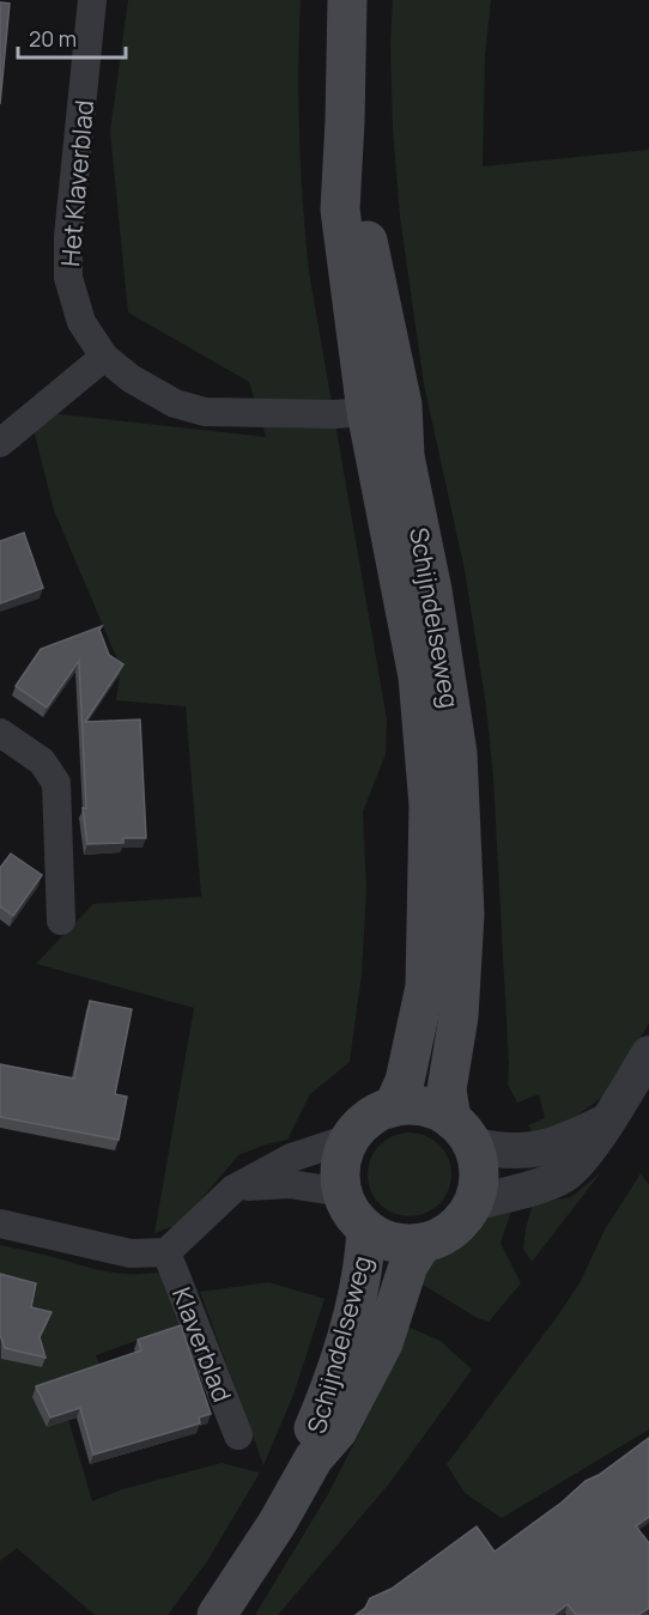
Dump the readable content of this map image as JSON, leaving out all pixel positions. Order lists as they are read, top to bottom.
{
  "streets": {
    "main road": ["Schijndelseweg"],
    "street": ["Het Klaverblad", "Klaverblad"]
  },
  "crossings": [
    ["Het Klaverblad", "Schijndelseweg"]
  ],
  "scale_bar": "20 m"
}
